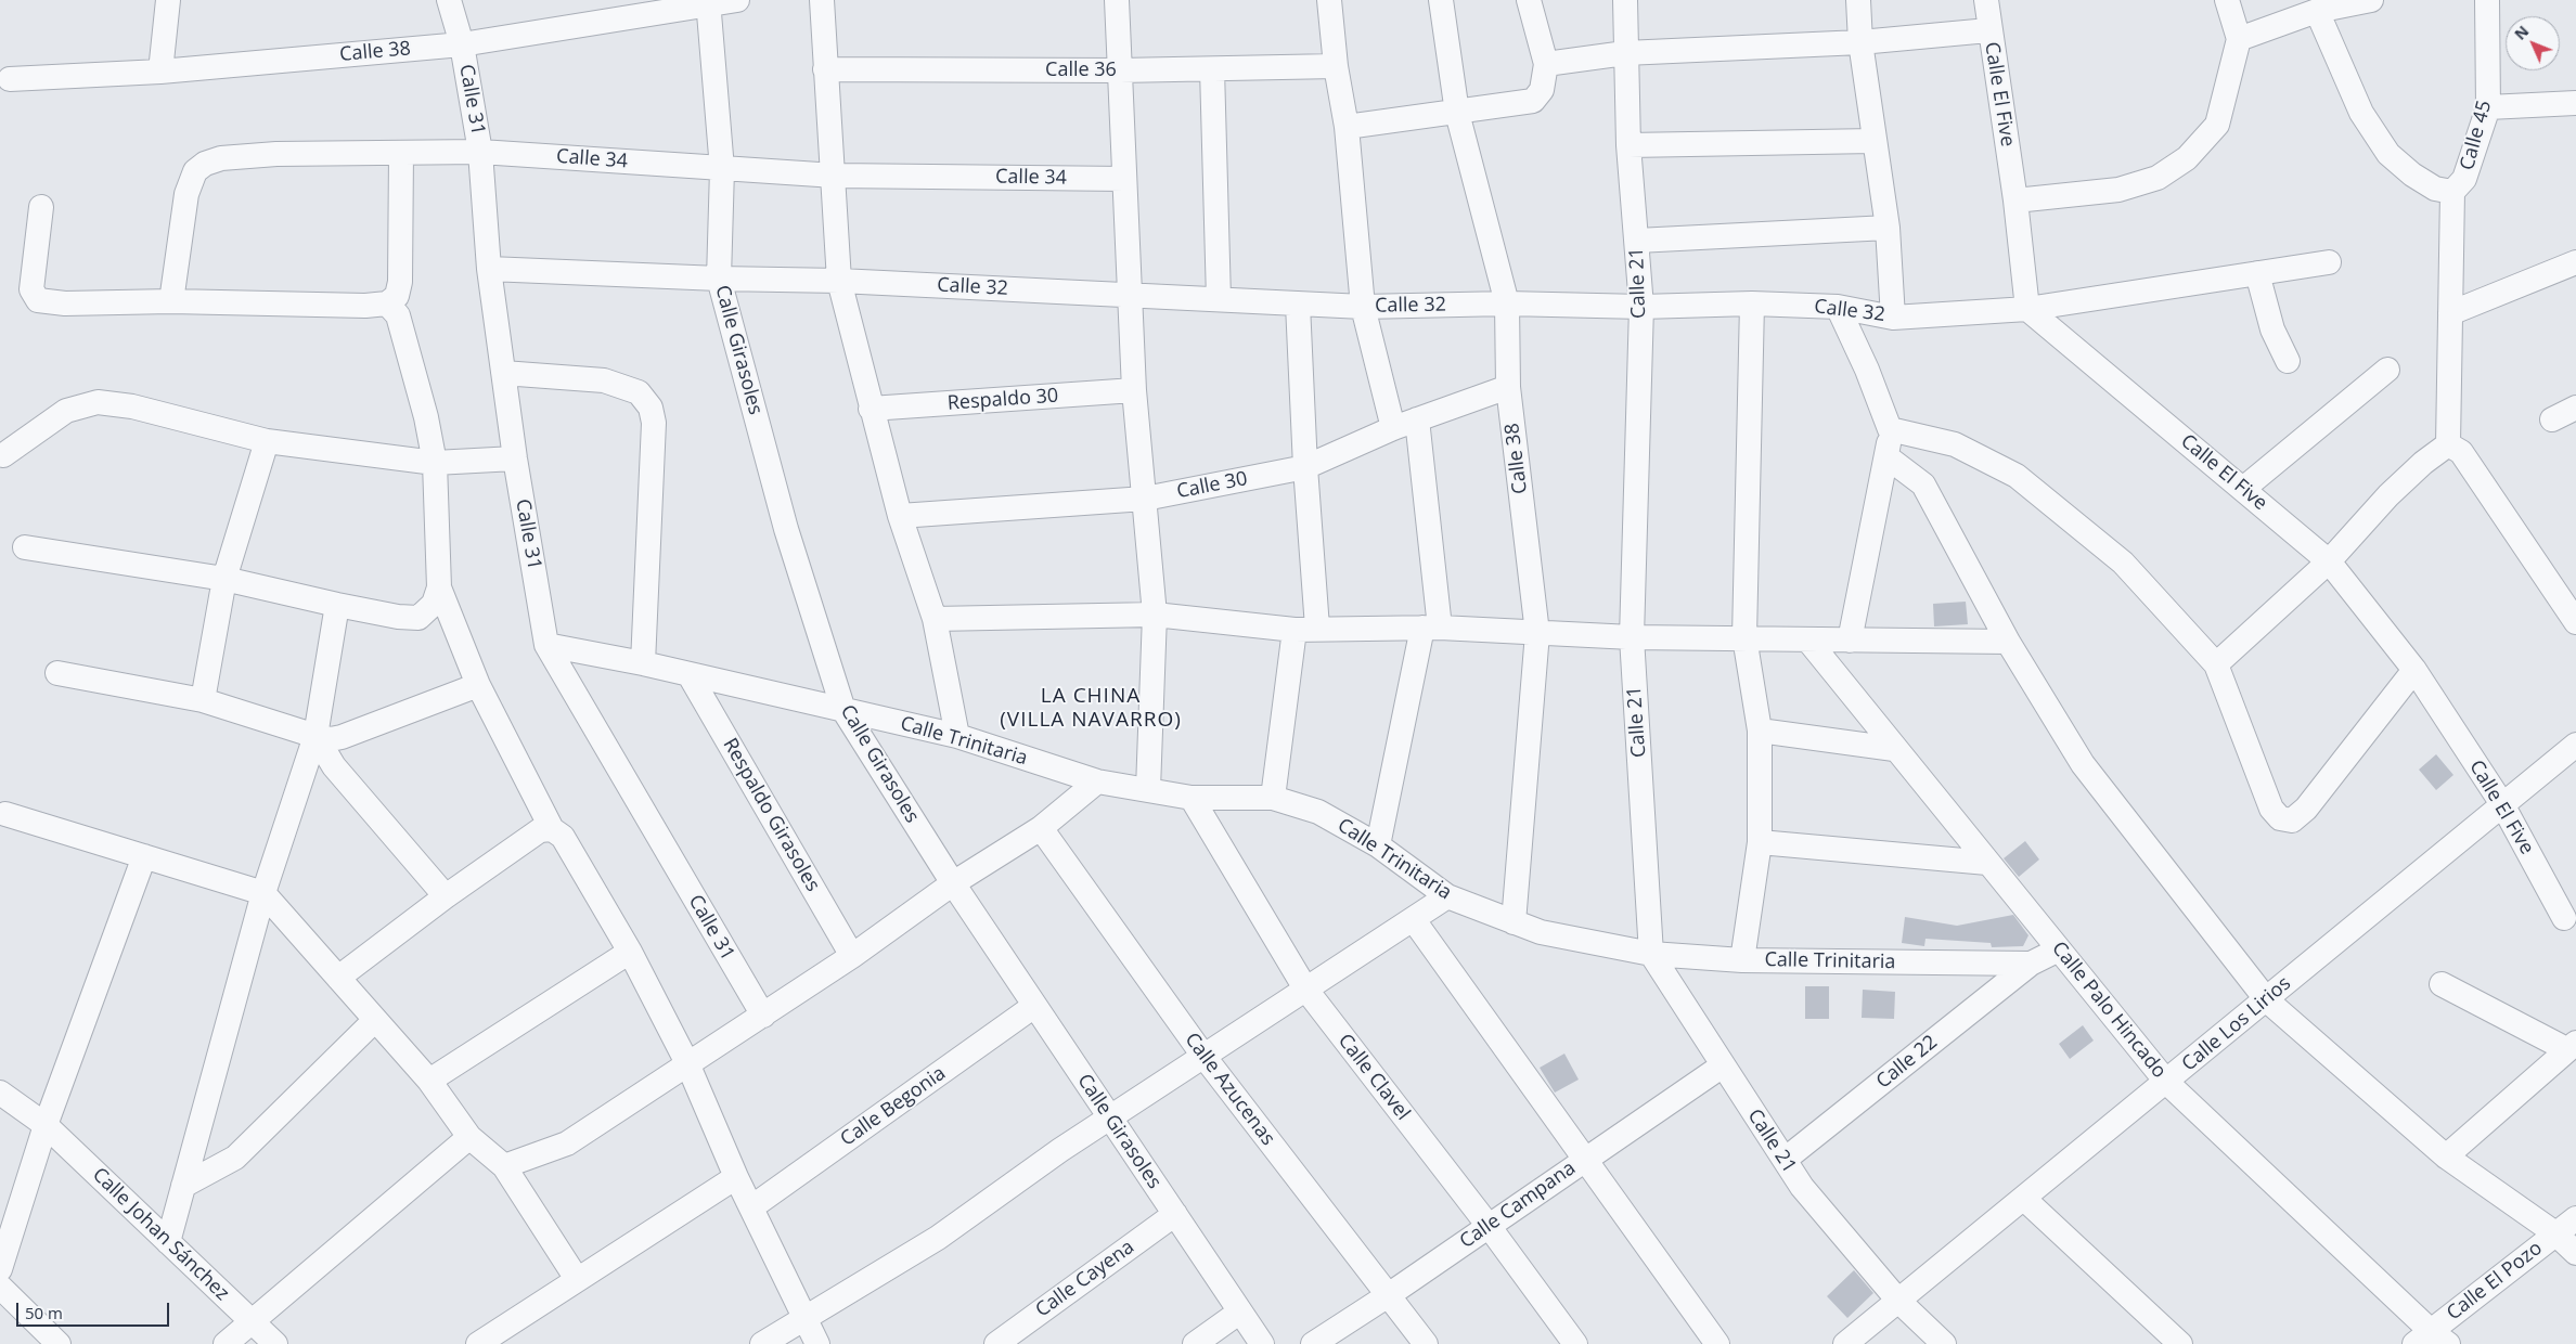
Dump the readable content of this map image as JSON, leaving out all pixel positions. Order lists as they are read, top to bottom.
{
  "streets": {
    "street": [
      "Calle 38",
      "Calle 36",
      "Calle El Five",
      "Calle 31",
      "Calle 45",
      "Calle 34",
      "Calle 21",
      "Calle 32",
      "Calle Girasoles",
      "Respaldo 30",
      "Calle 30",
      "Calle Trinitaria",
      "Respaldo Girasoles",
      "Calle Palo Hincado",
      "Calle Los Lirios",
      "Calle 22",
      "Calle Clavel",
      "Calle Azucenas",
      "Calle Begonia",
      "Calle Campana",
      "Calle Johan Sánchez",
      "Calle Cayena",
      "Calle El Pozo"
    ]
  },
  "crossings": [
    ["Calle 38", "Calle 31"],
    ["Calle 38", "Calle 32"],
    ["Calle 38", "Calle Girasoles"],
    ["Calle 38", "Calle 30"],
    ["Calle 38", "Calle Trinitaria"],
    ["Calle El Five", "Calle 32"],
    ["Calle El Five", "Calle Los Lirios"],
    ["Calle 31", "Calle 34"],
    ["Calle 31", "Calle 32"],
    ["Calle 31", "Calle Trinitaria"],
    ["Calle 34", "Calle Girasoles"],
    ["Calle 21", "Calle 32"],
    ["Calle 21", "Calle Trinitaria"],
    ["Calle 21", "Calle Los Lirios"],
    ["Calle 21", "Calle 22"],
    ["Calle 21", "Calle Campana"],
    ["Calle 32", "Calle Girasoles"],
    ["Calle Girasoles", "Calle Trinitaria"],
    ["Calle Girasoles", "Calle Begonia"],
    ["Calle Girasoles", "Calle Cayena"],
    ["Calle Trinitaria", "Respaldo Girasoles"],
    ["Calle Trinitaria", "Calle Palo Hincado"],
    ["Calle Trinitaria", "Calle 22"],
    ["Calle Trinitaria", "Calle Clavel"],
    ["Calle Palo Hincado", "Calle Los Lirios"],
    ["Calle Palo Hincado", "Calle El Pozo"],
    ["Calle Clavel", "Calle Campana"],
    ["Calle Azucenas", "Calle Campana"]
  ],
  "districts": ["LA CHINA (VILLA NAVARRO)"],
  "scale_bar": "50 m",
  "north": "top left"
}
